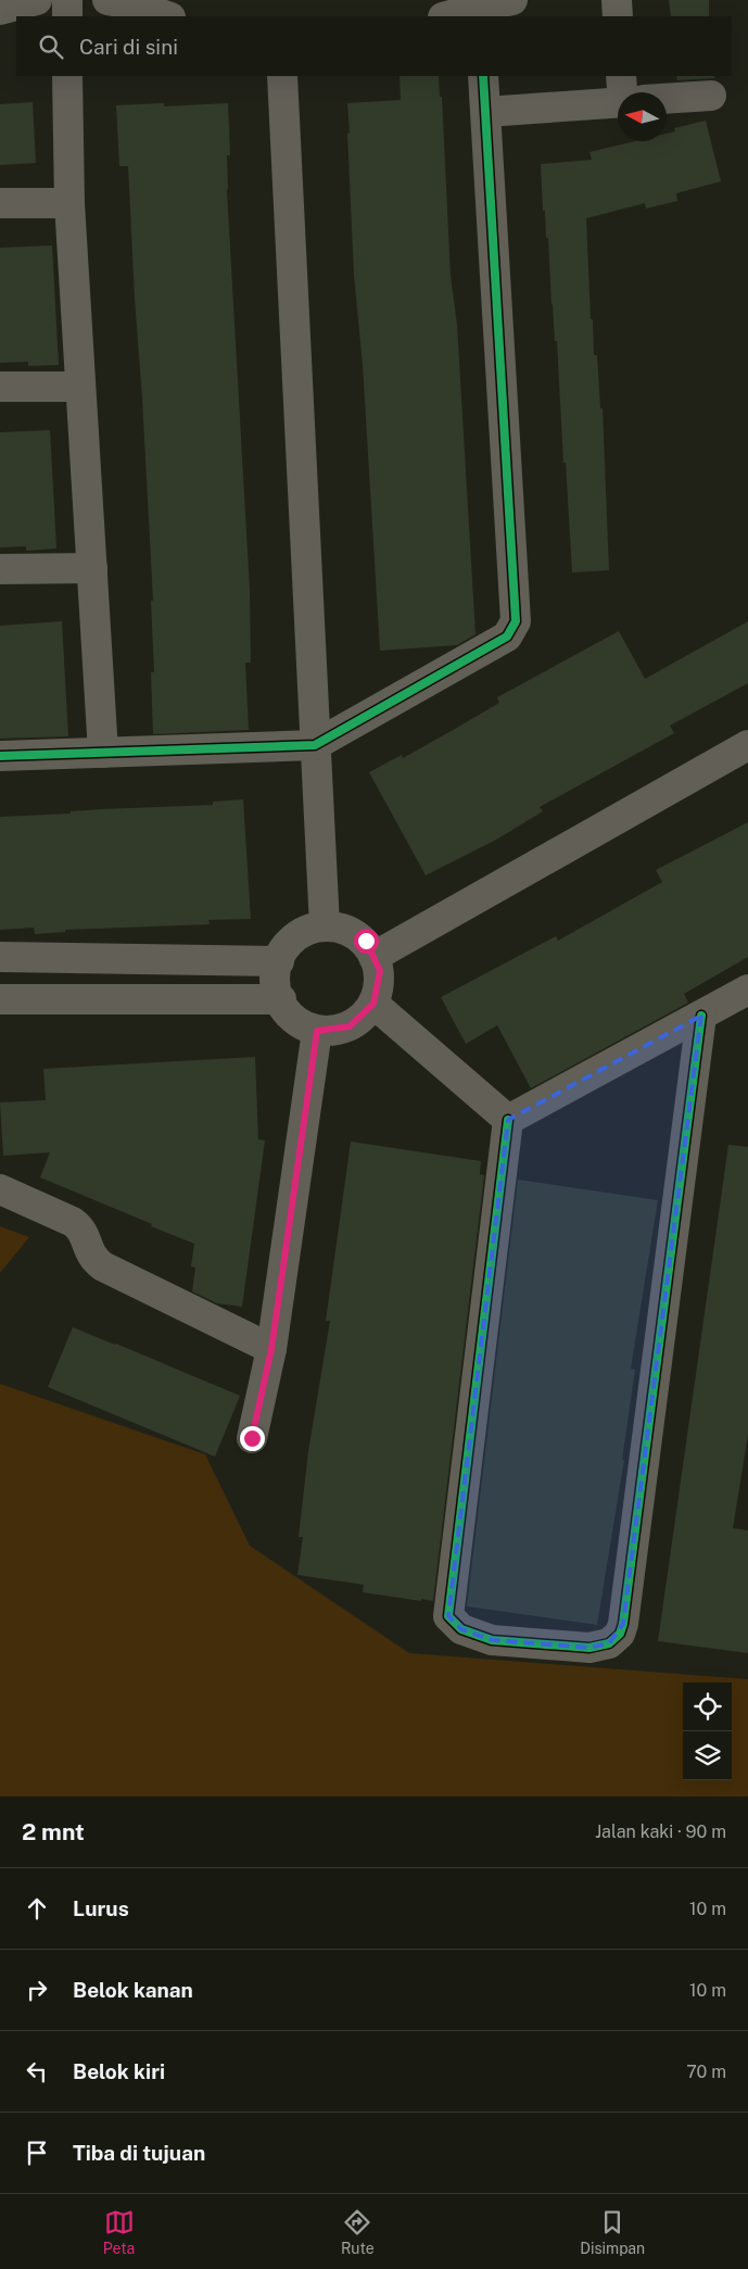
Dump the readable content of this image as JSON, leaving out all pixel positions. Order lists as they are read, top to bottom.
{
  "north": "left",
  "page": {
    "search": "Cari di sini",
    "heading": ["2 mnt", "Jalan kaki · 90 m"],
    "list": [
      ["Lurus", "10 m"],
      ["Belok kanan", "10 m"],
      ["Belok kiri", "70 m"],
      "Tiba di tujuan"
    ],
    "nav": ["Peta", "Rute", "Disimpan"]
  }
}
